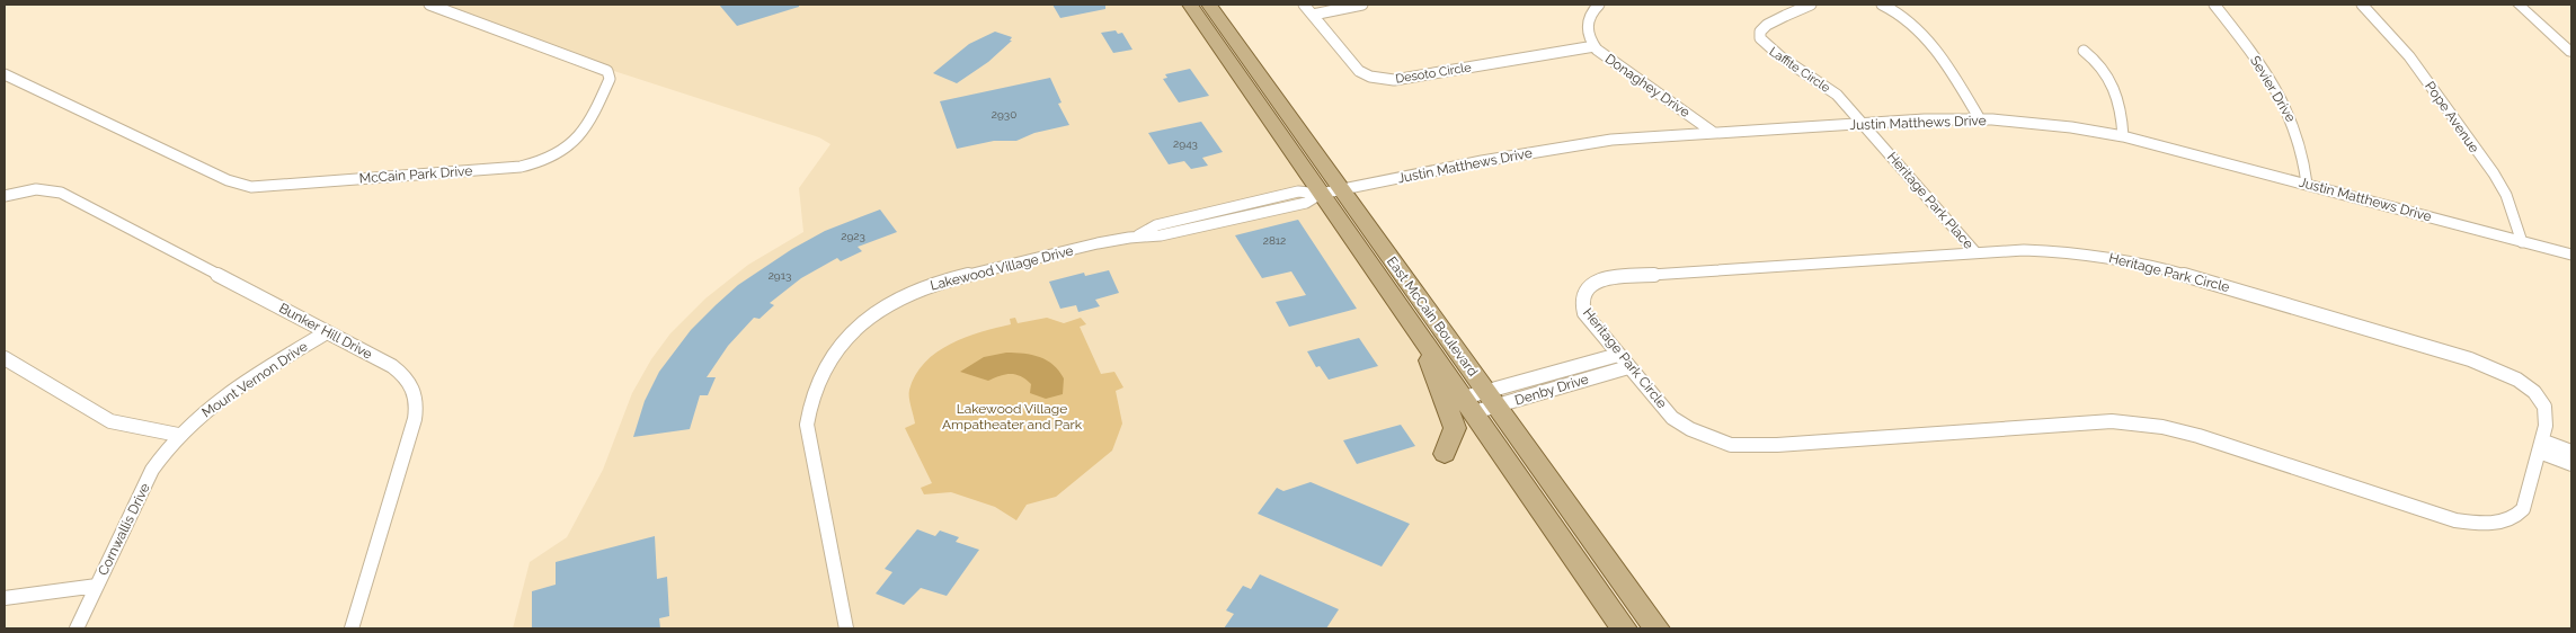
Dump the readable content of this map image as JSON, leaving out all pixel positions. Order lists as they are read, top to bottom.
{
  "streets": {
    "main road": ["East McCain Boulevard"],
    "street": [
      "Laffite Circle",
      "Desoto Circle",
      "Donaghey Drive",
      "Sevier Drive",
      "Pope Avenue",
      "Justin Matthews Drive",
      "McCain Park Drive",
      "Heritage Park Place",
      "Lakewood Village Drive",
      "Heritage Park Circle",
      "Bunker Hill Drive",
      "Mount Vernon Drive",
      "Denby Drive",
      "Cornwallis Drive"
    ]
  },
  "crossings": [
    ["Laffite Circle", "Justin Matthews Drive"],
    ["Laffite Circle", "Heritage Park Place"],
    ["Desoto Circle", "Donaghey Drive"],
    ["Donaghey Drive", "Justin Matthews Drive"],
    ["Sevier Drive", "Justin Matthews Drive"],
    ["Pope Avenue", "Justin Matthews Drive"],
    ["Justin Matthews Drive", "Heritage Park Place"],
    ["Justin Matthews Drive", "Lakewood Village Drive"],
    ["Justin Matthews Drive", "East McCain Boulevard"],
    ["Heritage Park Place", "Heritage Park Circle"],
    ["Lakewood Village Drive", "East McCain Boulevard"],
    ["Heritage Park Circle", "Denby Drive"],
    ["East McCain Boulevard", "Denby Drive"],
    ["Bunker Hill Drive", "Mount Vernon Drive"],
    ["Mount Vernon Drive", "Cornwallis Drive"]
  ],
  "parks": ["Lakewood Village Ampatheater and Park"],
  "house_numbers": [
    "2930",
    "2943",
    "2923",
    "2812",
    "2913"
  ]
}
